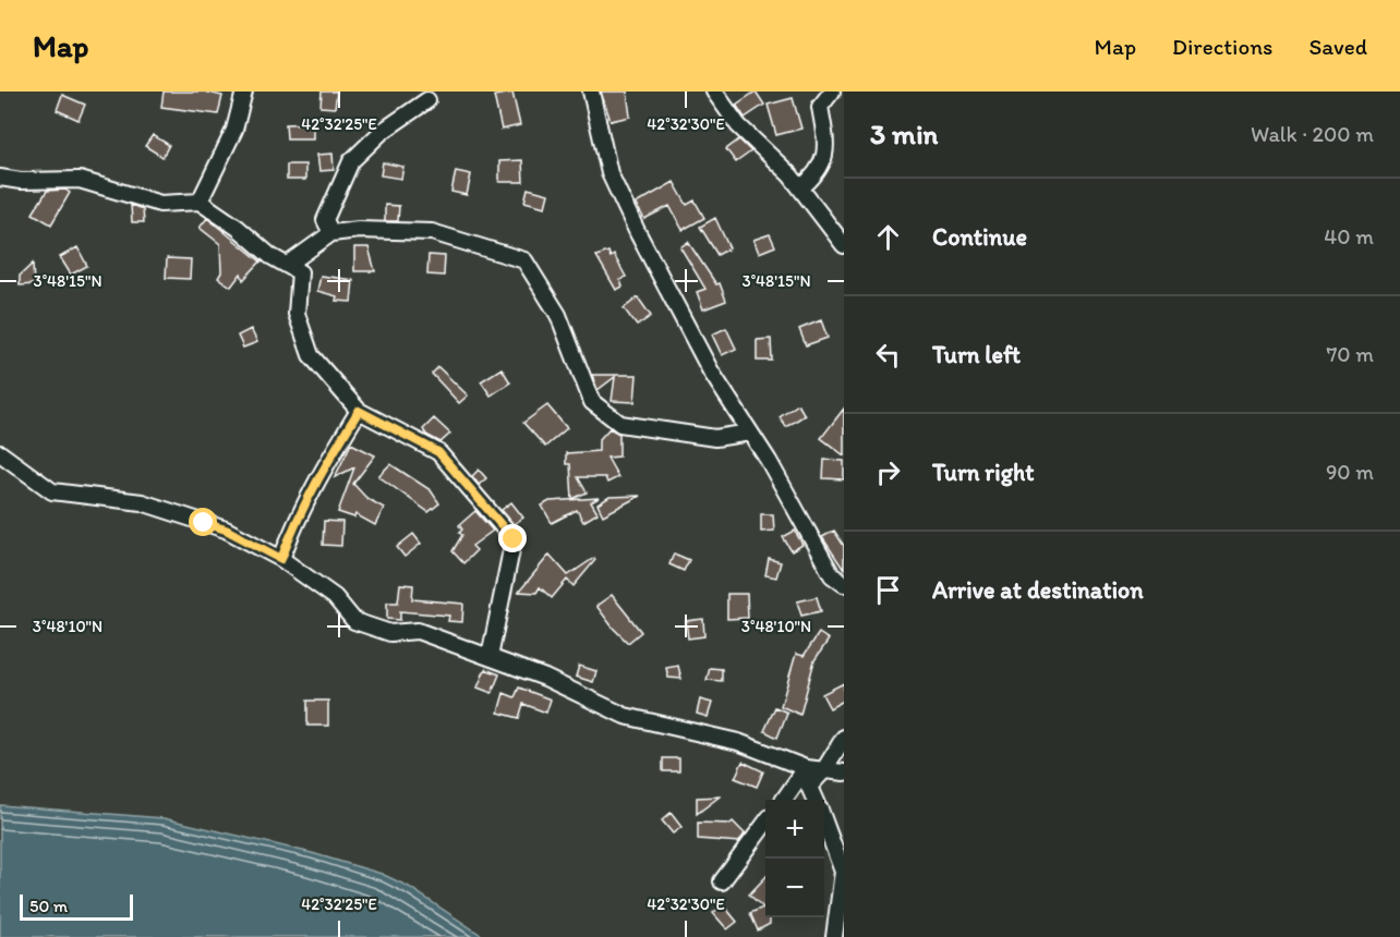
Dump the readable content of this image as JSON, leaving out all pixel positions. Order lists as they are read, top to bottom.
{
  "scale_bar": "50 m",
  "page": {
    "header": "Map",
    "nav": ["Map", "Directions", "Saved"],
    "heading": ["3 min", "Walk · 200 m"],
    "list": [
      ["Continue", "40 m"],
      ["Turn left", "70 m"],
      ["Turn right", "90 m"],
      "Arrive at destination"
    ],
    "map_buttons": ["+", "−"],
    "scale": "50 m"
  },
  "coordinates": [
    "42°32'25\"E",
    "42°32'30\"E",
    "3°48'15\"N",
    "3°48'10\"N"
  ]
}
